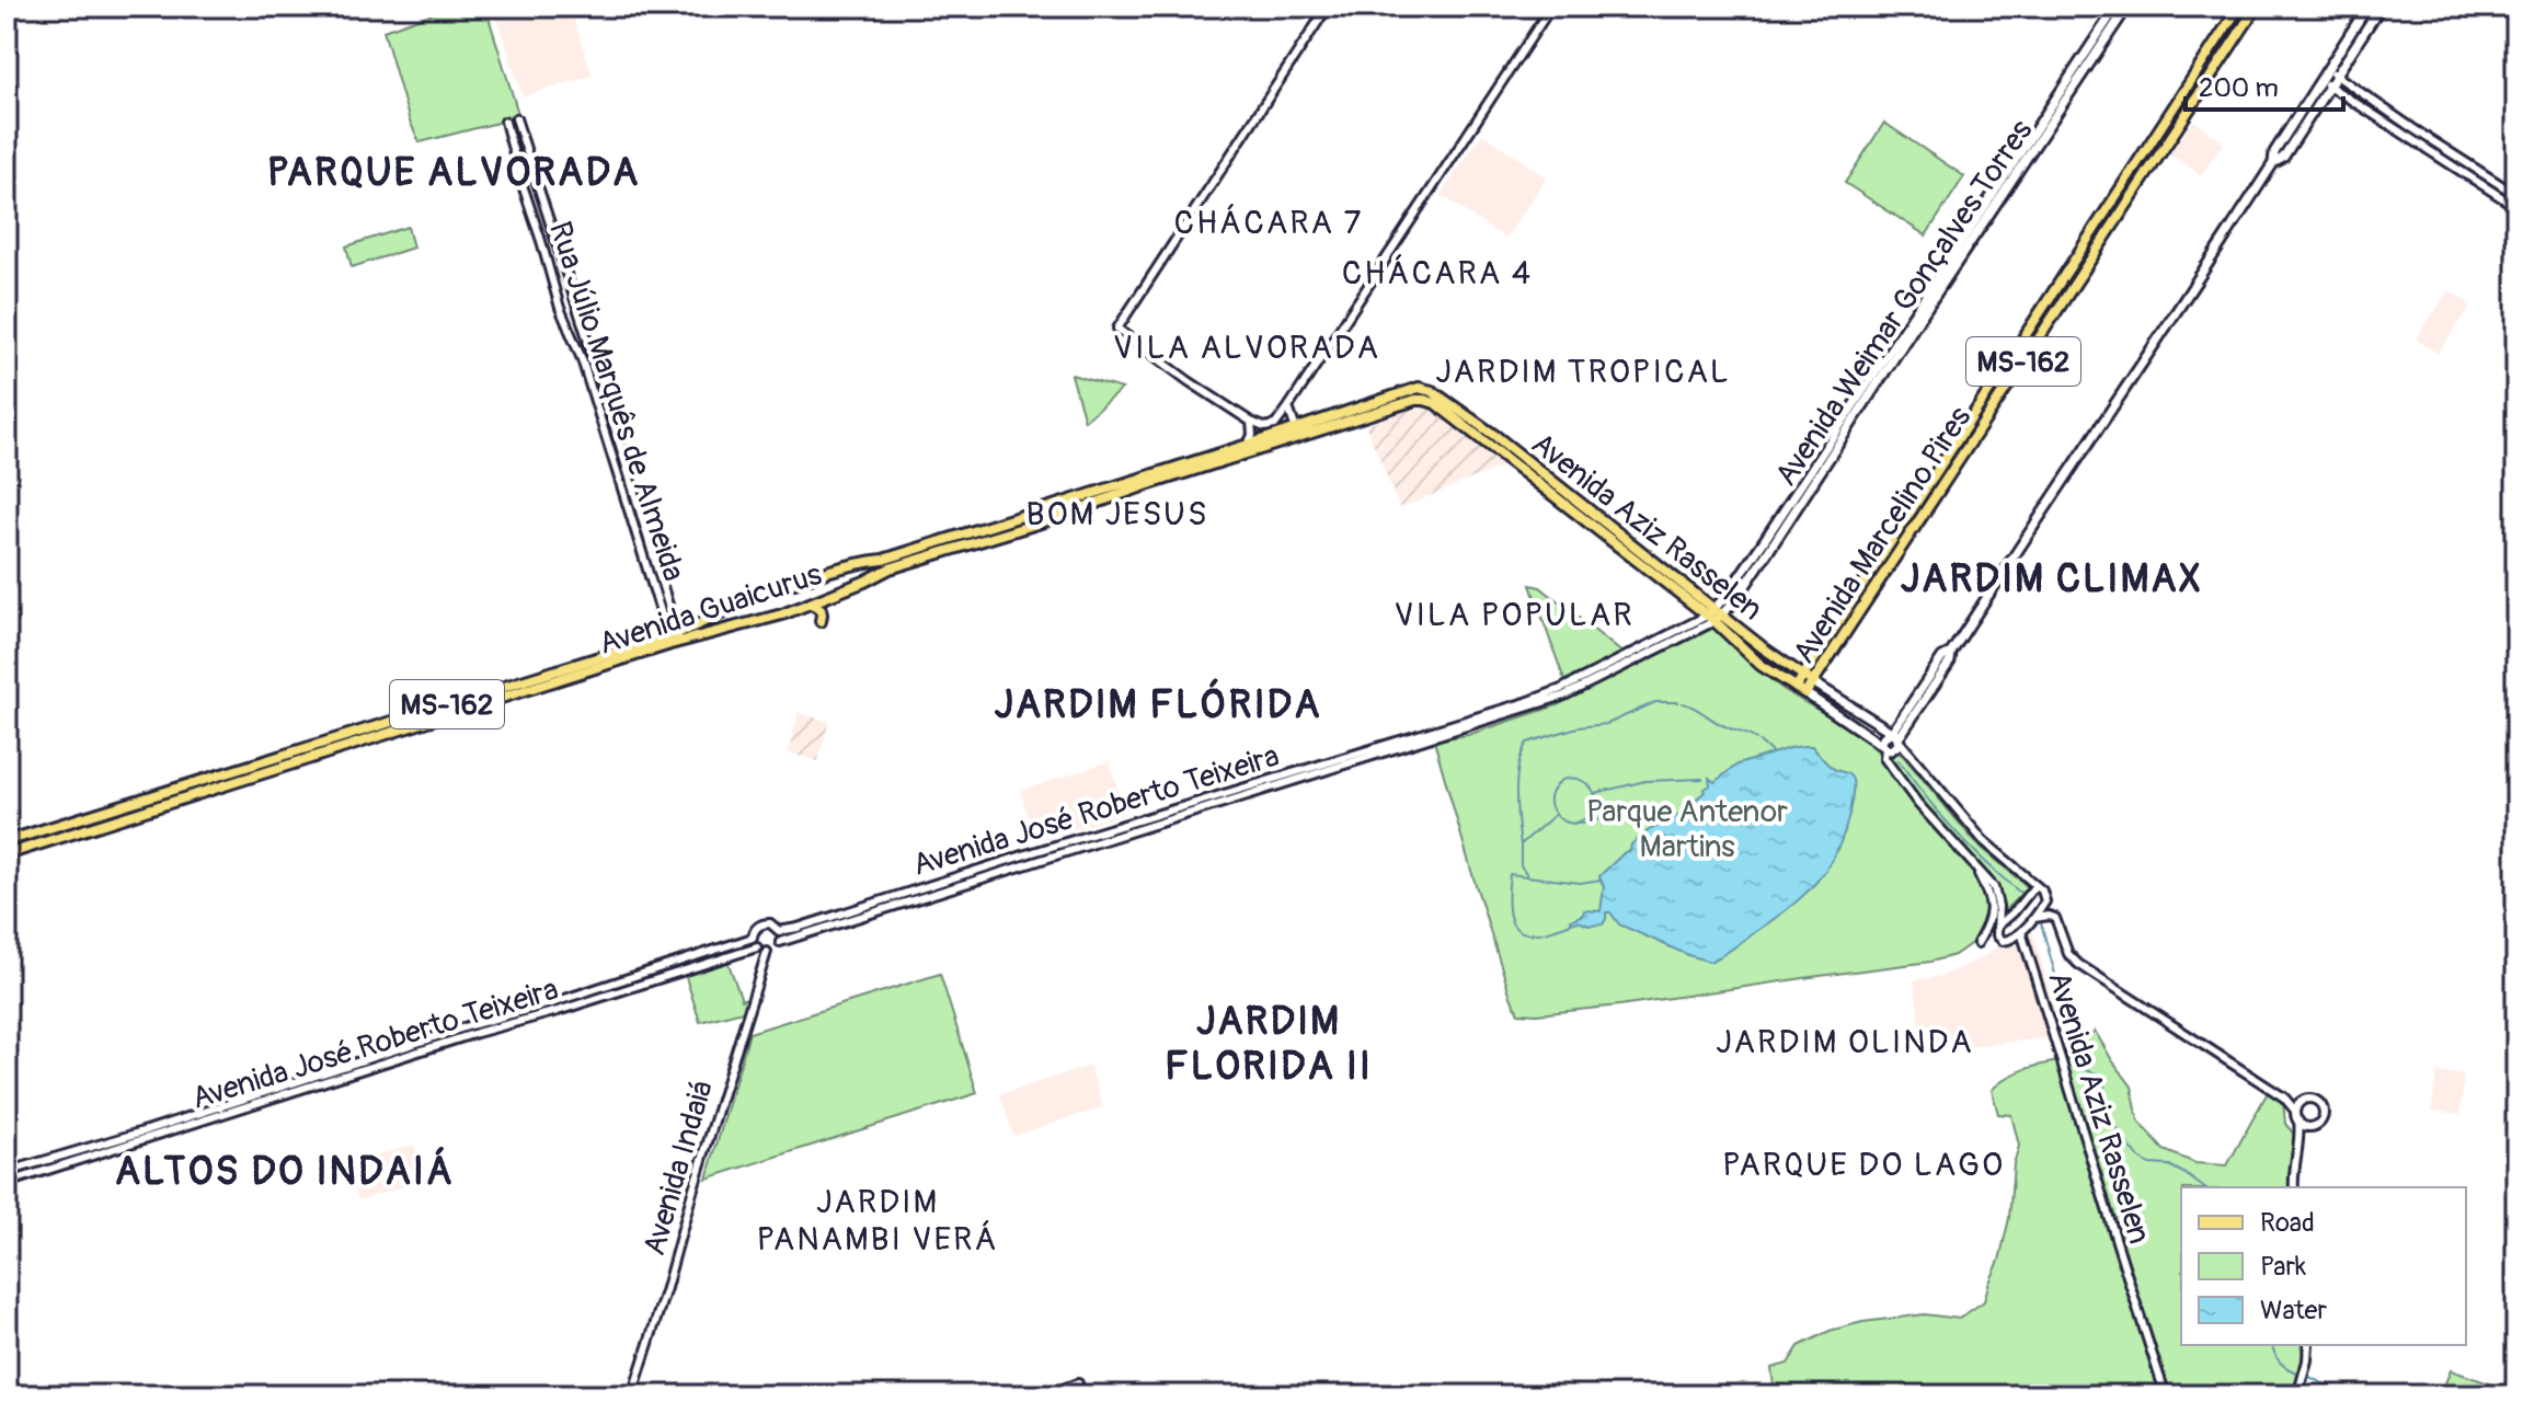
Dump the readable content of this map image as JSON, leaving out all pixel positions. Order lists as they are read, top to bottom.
{
  "streets": {
    "main road": [
      "Avenida Weimar Gonçalves Torres",
      "MS-162",
      "Avenida Aziz Rasselen",
      "Avenida Marcelino Pires",
      "Avenida Guaicurus"
    ],
    "street": ["Rua Júlio Marquês de Almeida", "Avenida José Roberto Teixeira", "Avenida Indaiá"]
  },
  "crossings": [
    ["Avenida Weimar Gonçalves Torres", "Avenida Aziz Rasselen"],
    ["Avenida Weimar Gonçalves Torres", "Avenida José Roberto Teixeira"],
    ["Rua Júlio Marquês de Almeida", "Avenida Guaicurus"],
    ["Avenida Aziz Rasselen", "Avenida Marcelino Pires"],
    ["Avenida Aziz Rasselen", "Avenida Guaicurus"],
    ["Avenida Aziz Rasselen", "Avenida José Roberto Teixeira"],
    ["Avenida José Roberto Teixeira", "Avenida Indaiá"]
  ],
  "districts": [
    "PARQUE ALVORADA",
    "CHÁCARA 7",
    "CHÁCARA 4",
    "VILA ALVORADA",
    "JARDIM TROPICAL",
    "BOM JESUS",
    "JARDIM CLIMAX",
    "VILA POPULAR",
    "JARDIM FLÓRIDA",
    "JARDIM FLORIDA II",
    "JARDIM OLINDA",
    "PARQUE DO LAGO",
    "ALTOS DO INDAIÁ",
    "JARDIM PANAMBI VERÁ"
  ],
  "parks": ["Parque Antenor Martins"],
  "legend": ["Road", "Park", "Water"],
  "scale_bar": "200 m"
}
